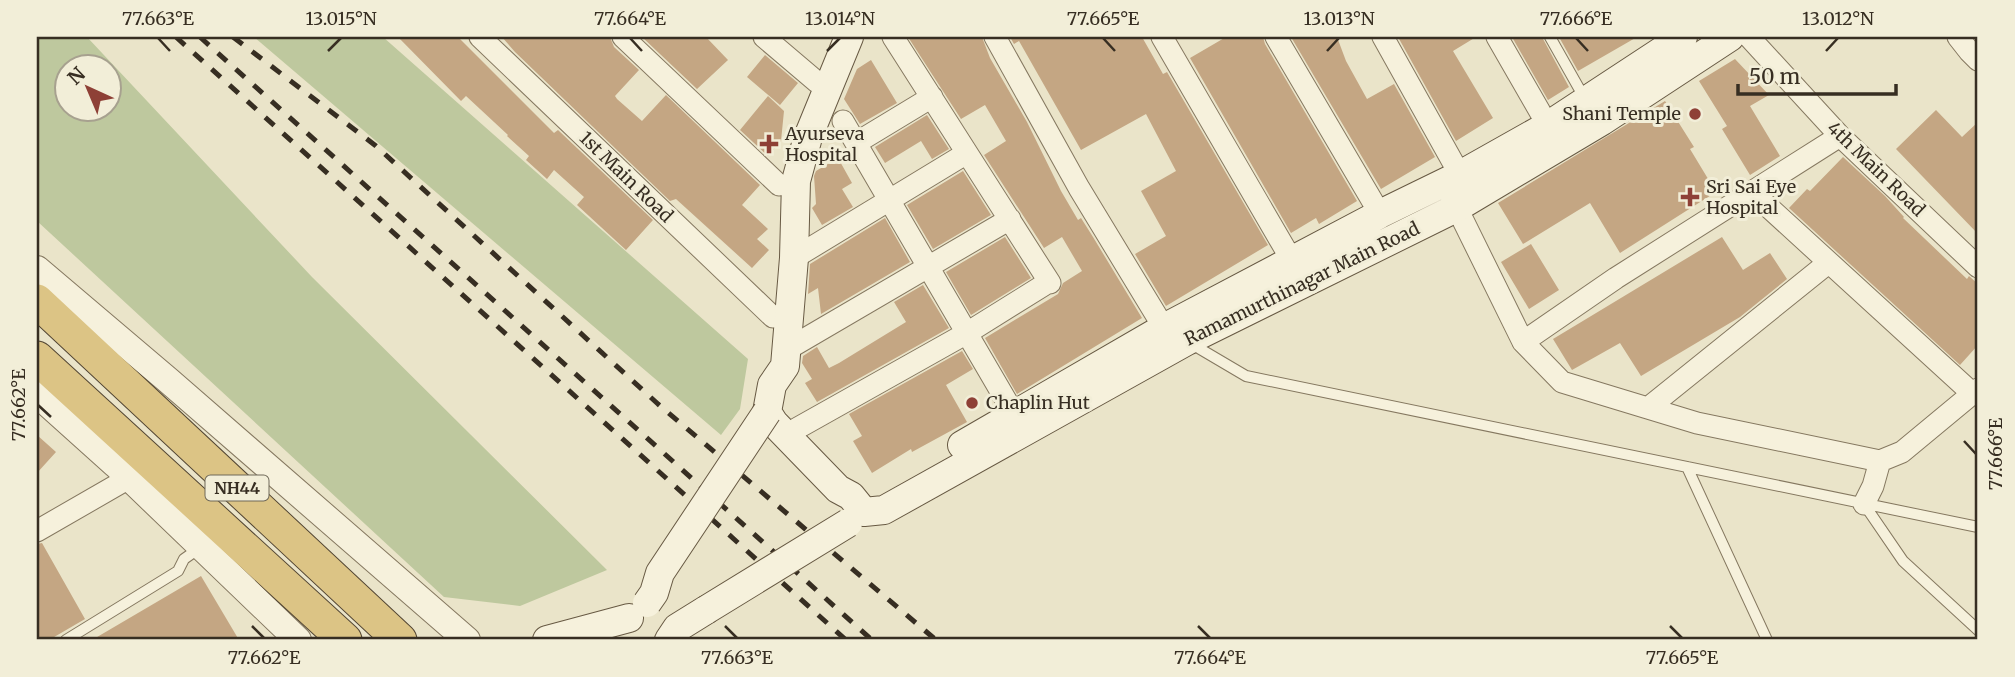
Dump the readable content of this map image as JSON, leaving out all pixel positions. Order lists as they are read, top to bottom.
{
  "streets": {
    "highway": ["NH44"],
    "main road": ["Ramamurthinagar Main Road"],
    "street": ["4th Main Road", "1st Main Road"]
  },
  "places": {
    "other": ["Shani Temple", "Chaplin Hut"],
    "health": ["Ayurseva Hospital", "Sri Sai Eye Hospital"]
  },
  "scale_bar": "50 m",
  "north": "top left",
  "coordinates": [
    "77.663°E",
    "13.015°N",
    "77.664°E",
    "13.014°N",
    "77.665°E",
    "13.013°N",
    "77.666°E",
    "13.012°N",
    "77.662°E"
  ]
}
